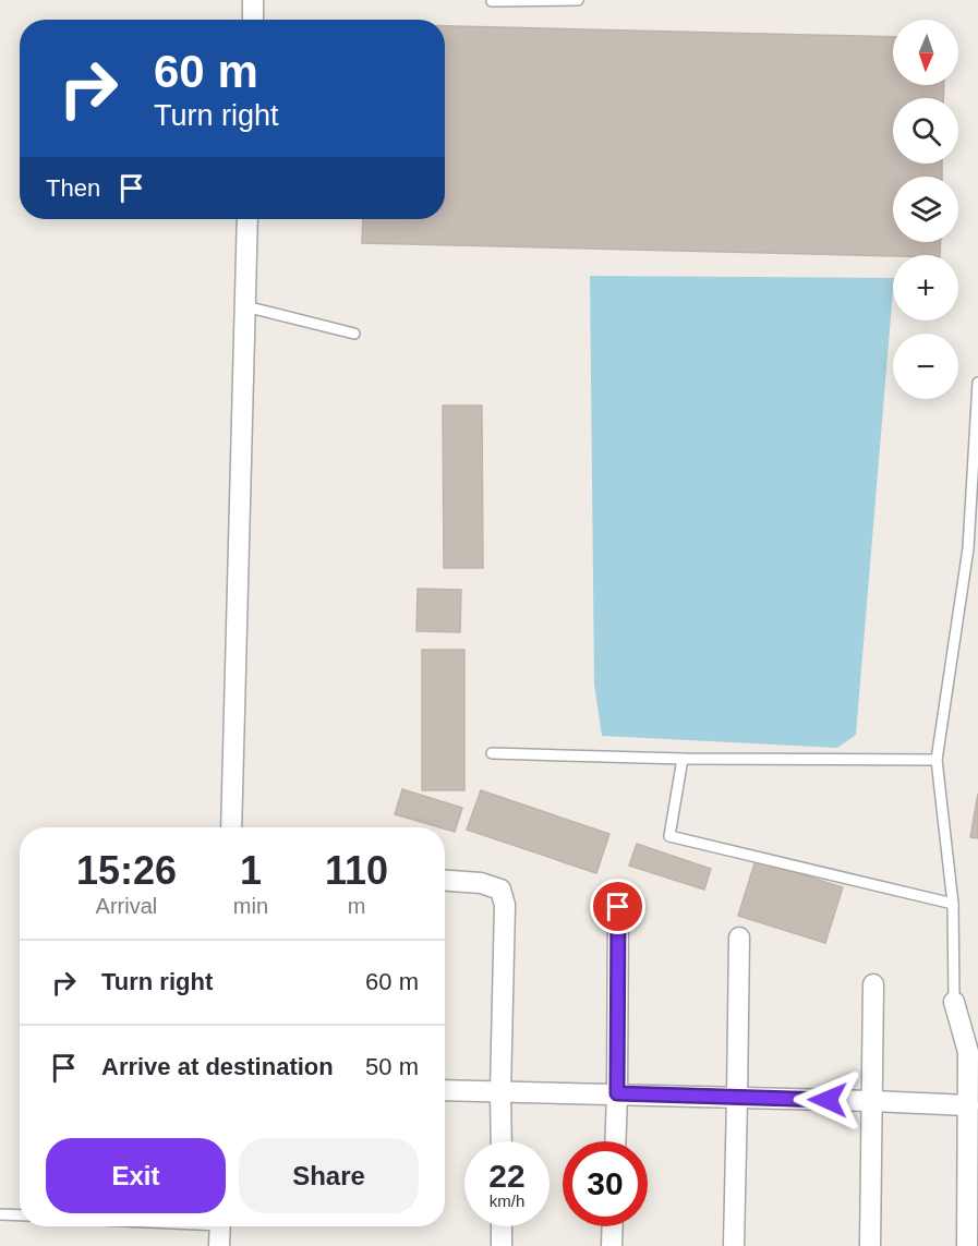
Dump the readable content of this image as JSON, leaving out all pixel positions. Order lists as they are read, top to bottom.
{
  "north": "bottom",
  "page": {
    "map_buttons": ["+", "−"],
    "turn": ["60 m", "Turn right"],
    "then": "Then",
    "eta": [
      "15:26",
      "Arrival",
      "1",
      "min",
      "110",
      "m"
    ],
    "list": [
      {
        "name": "Turn right",
        "value": "60 m"
      },
      {
        "name": "Arrive at destination",
        "value": "50 m"
      }
    ],
    "buttons": ["Exit", "Share"],
    "speed": "22 km/h",
    "limit": "30"
  }
}
